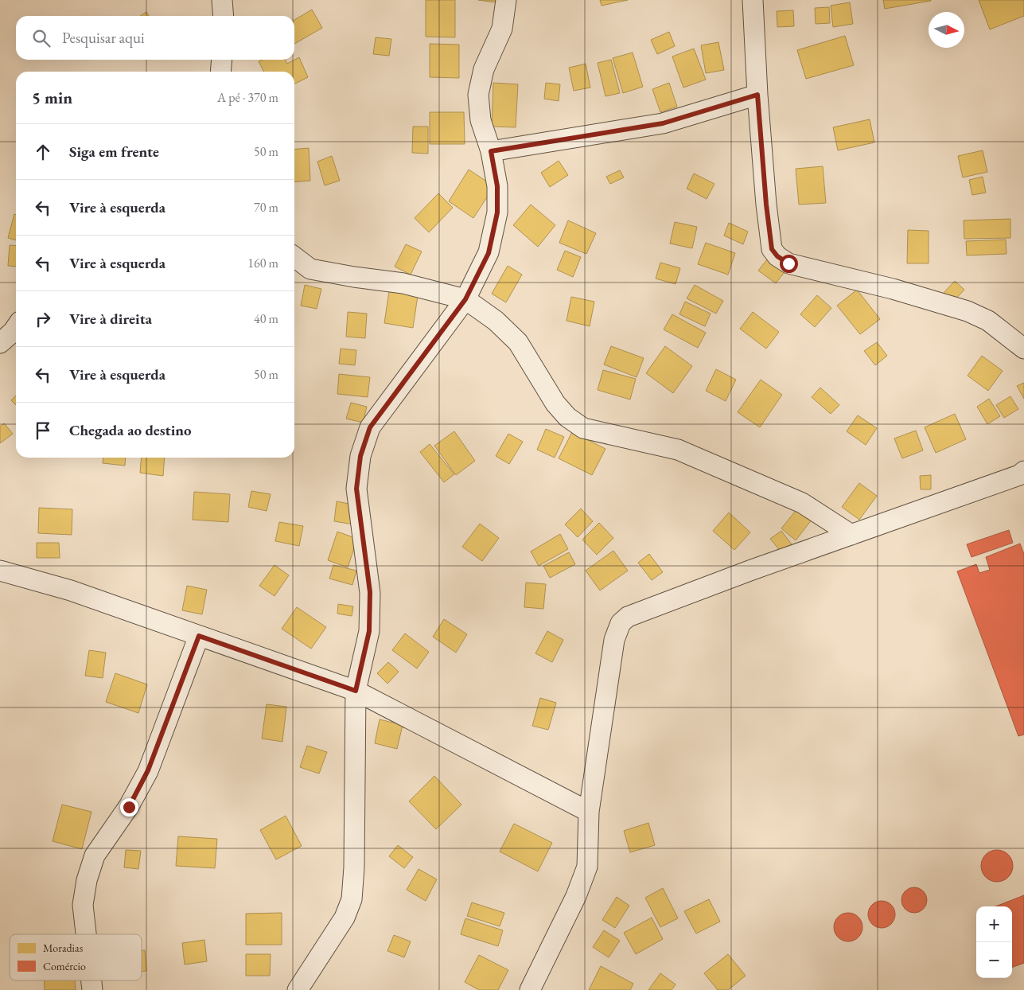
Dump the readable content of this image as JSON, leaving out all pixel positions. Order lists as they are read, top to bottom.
{
  "legend": ["Moradias", "Comércio"],
  "north": "right",
  "page": {
    "search": "Pesquisar aqui",
    "heading": ["5 min", "A pé · 370 m"],
    "list": [
      ["Siga em frente", "50 m"],
      ["Vire à esquerda", "70 m"],
      ["Vire à esquerda", "160 m"],
      ["Vire à direita", "40 m"],
      ["Vire à esquerda", "50 m"],
      "Chegada ao destino"
    ],
    "map_buttons": ["+", "−"]
  }
}
